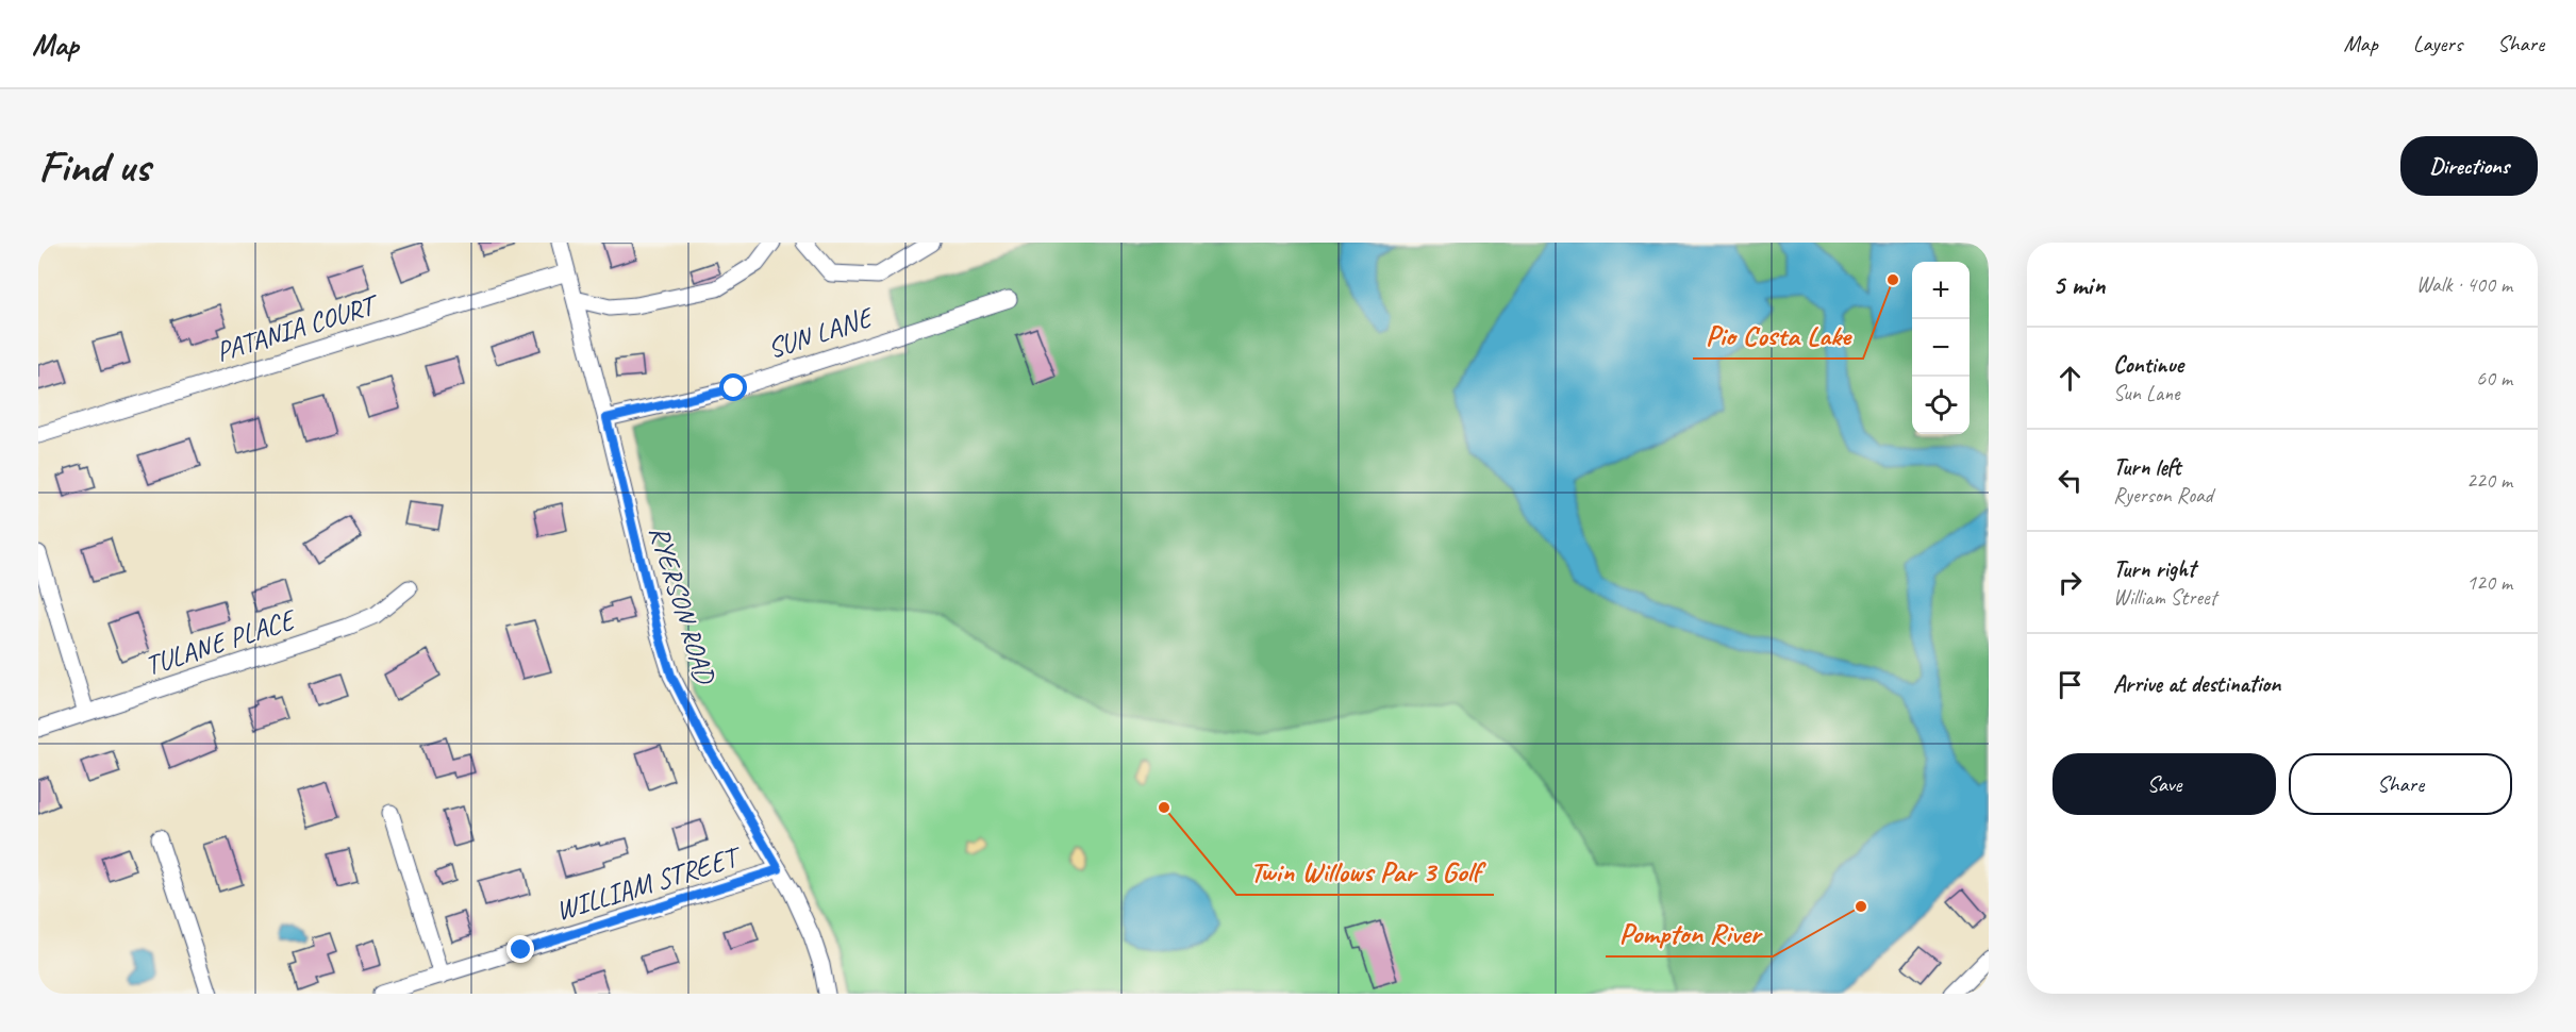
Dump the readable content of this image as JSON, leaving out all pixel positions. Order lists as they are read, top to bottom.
{
  "streets": {
    "street": [
      "PATANIA COURT",
      "SUN LANE",
      "RYERSON ROAD",
      "TULANE PLACE",
      "WILLIAM STREET"
    ]
  },
  "crossings": [
    ["PATANIA COURT", "RYERSON ROAD"],
    ["SUN LANE", "RYERSON ROAD"],
    ["RYERSON ROAD", "WILLIAM STREET"]
  ],
  "places": ["Pio Costa Lake", "Twin Willows Par 3 Golf", "Pompton River"],
  "page": {
    "header": "Map",
    "nav": ["Map", "Layers", "Share"],
    "buttons": [
      "Directions",
      ["Save", "Share"]
    ],
    "title": "Find us",
    "heading": ["5 min", "Walk · 400 m"],
    "map_buttons": ["+", "−"],
    "list": [
      ["Continue", "Sun Lane", "60 m"],
      ["Turn left", "Ryerson Road", "220 m"],
      ["Turn right", "William Street", "120 m"],
      "Arrive at destination"
    ]
  }
}
